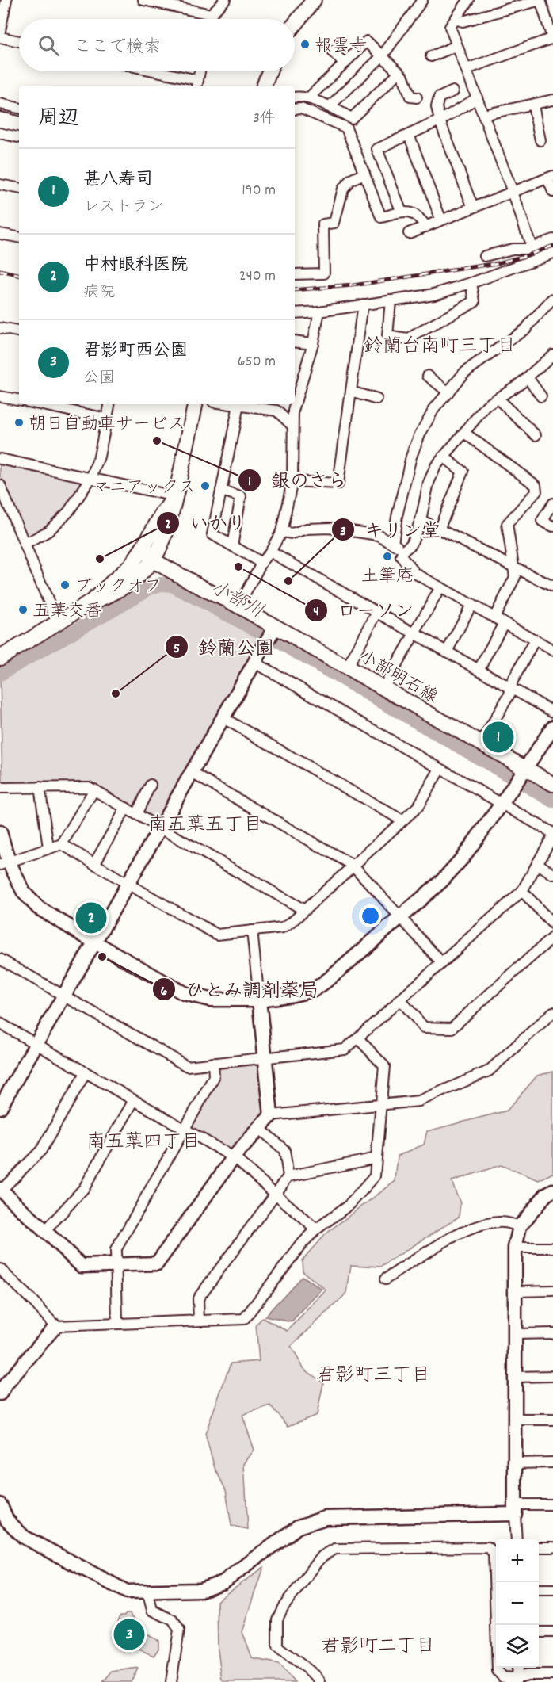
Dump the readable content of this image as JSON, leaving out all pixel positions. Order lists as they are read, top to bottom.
{
  "streets": {
    "main road": ["小部明石線"]
  },
  "districts": [
    "鈴蘭台南町三丁目",
    "南五葉五丁目",
    "南五葉四丁目",
    "君影町三丁目",
    "君影町二丁目"
  ],
  "water": ["小部川"],
  "places": [
    "報雲寺",
    "朝日自動車サービス",
    "銀のさら",
    "マニアックス",
    "土筆庵",
    "いかり",
    "ローソン",
    "キリン堂",
    "ブックオフ",
    "五葉交番",
    "鈴蘭公園",
    "ひとみ調剤薬局"
  ],
  "page": {
    "search": "ここで検索",
    "heading": ["周辺", "3件"],
    "list": [
      {
        "mark": "1",
        "name": "甚八寿司",
        "note": "レストラン",
        "value": "190 m"
      },
      {
        "mark": "2",
        "name": "中村眼科医院",
        "note": "病院",
        "value": "240 m"
      },
      {
        "mark": "3",
        "name": "君影町西公園",
        "note": "公園",
        "value": "650 m"
      }
    ],
    "pins": ["1", "2", "3"],
    "map_buttons": ["+", "−"]
  }
}
